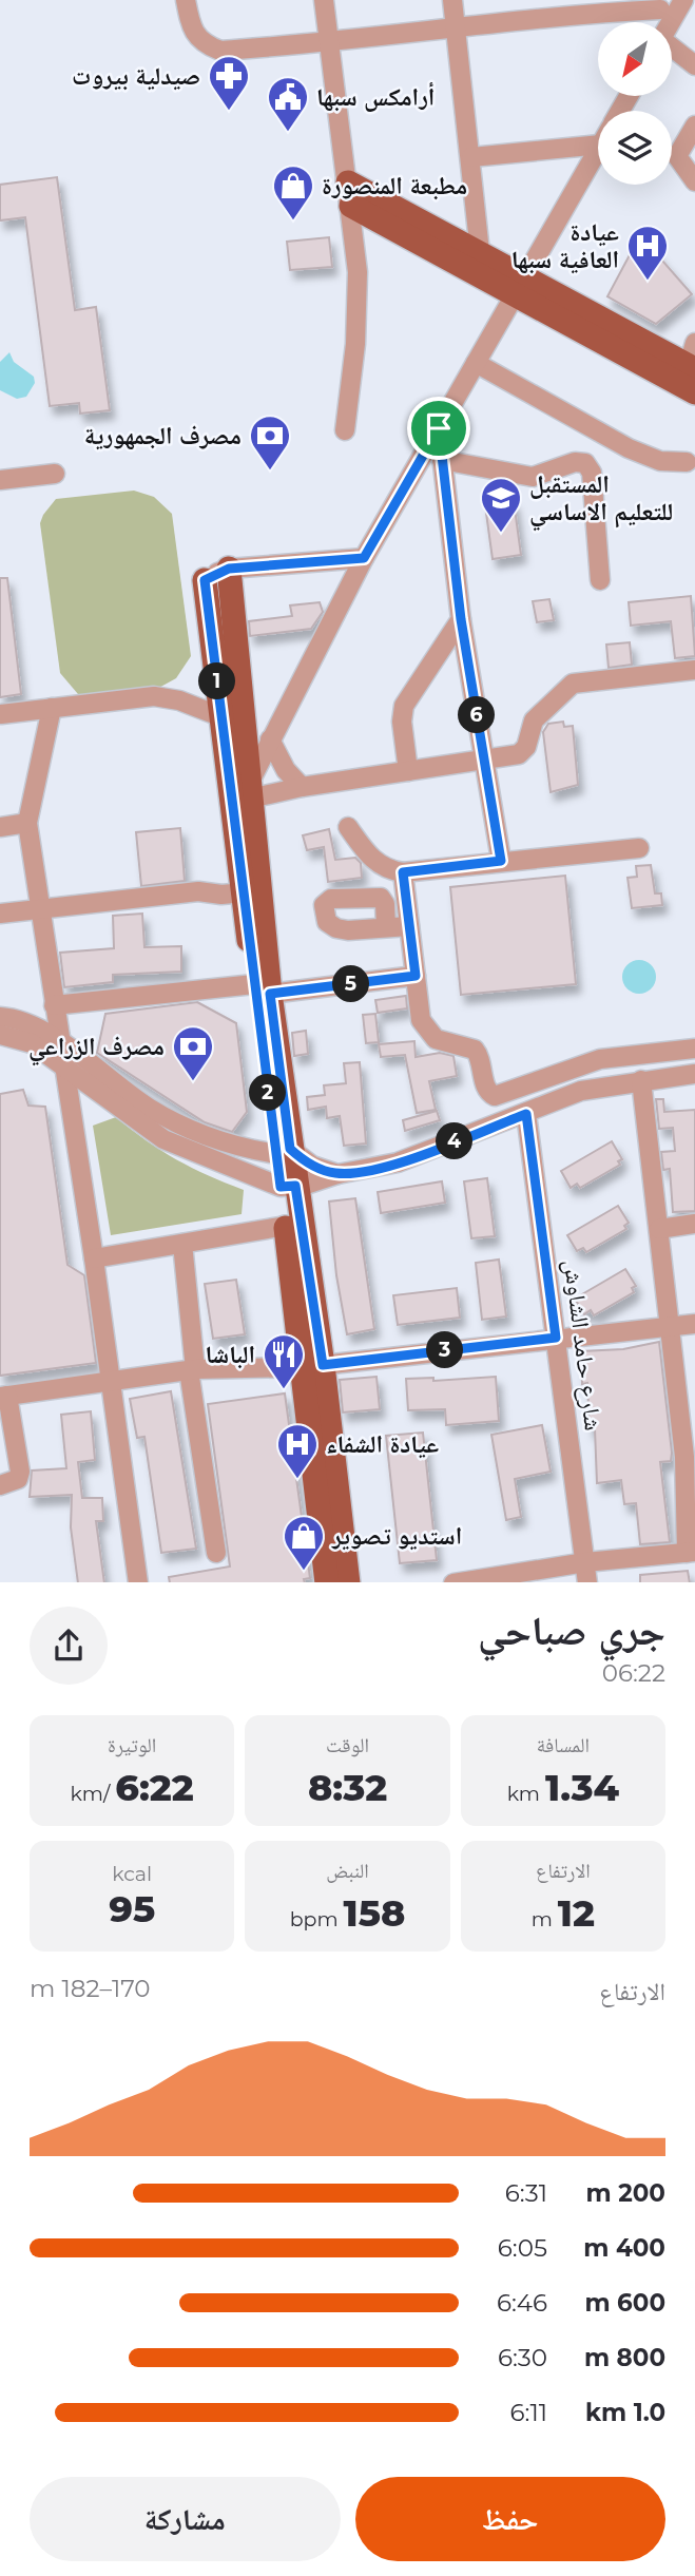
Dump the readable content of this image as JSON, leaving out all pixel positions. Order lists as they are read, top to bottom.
{
  "streets": {
    "street": ["شارع حامد الشاوش"]
  },
  "places": {
    "pharmacy": ["صيدلية بيروت"],
    "public building": ["أرامكس سبها"],
    "shop": ["مطبعة المنصورة", "استديو تصوير"],
    "hospital": ["عيادة العافية سبها", "عيادة الشفاء"],
    "bank": ["مصرف الجمهورية", "مصرف الزراعي"],
    "school or university": ["المستقبل للتعليم الاساسي"],
    "restaurant": ["الباشا"]
  },
  "north": "bottom left",
  "page": {
    "pins": [
      "1",
      "6",
      "5",
      "2",
      "4",
      "3"
    ],
    "heading": ["جري صباحي", "06:22"],
    "stats": [
      ["المسافة", "1.34 km"],
      ["الوقت", "8:32"],
      ["الوتيرة", "6:22 /km"],
      ["الارتفاع", "12 m"],
      ["النبض", "158 bpm"],
      ["kcal", "95"]
    ],
    "chart": ["الارتفاع", "170–182 m"],
    "list": [
      {
        "name": "200 m",
        "note": "6:31"
      },
      {
        "name": "400 m",
        "note": "6:05"
      },
      {
        "name": "600 m",
        "note": "6:46"
      },
      {
        "name": "800 m",
        "note": "6:30"
      },
      {
        "name": "1.0 km",
        "note": "6:11"
      }
    ],
    "buttons": ["حفظ", "مشاركة"]
  }
}
